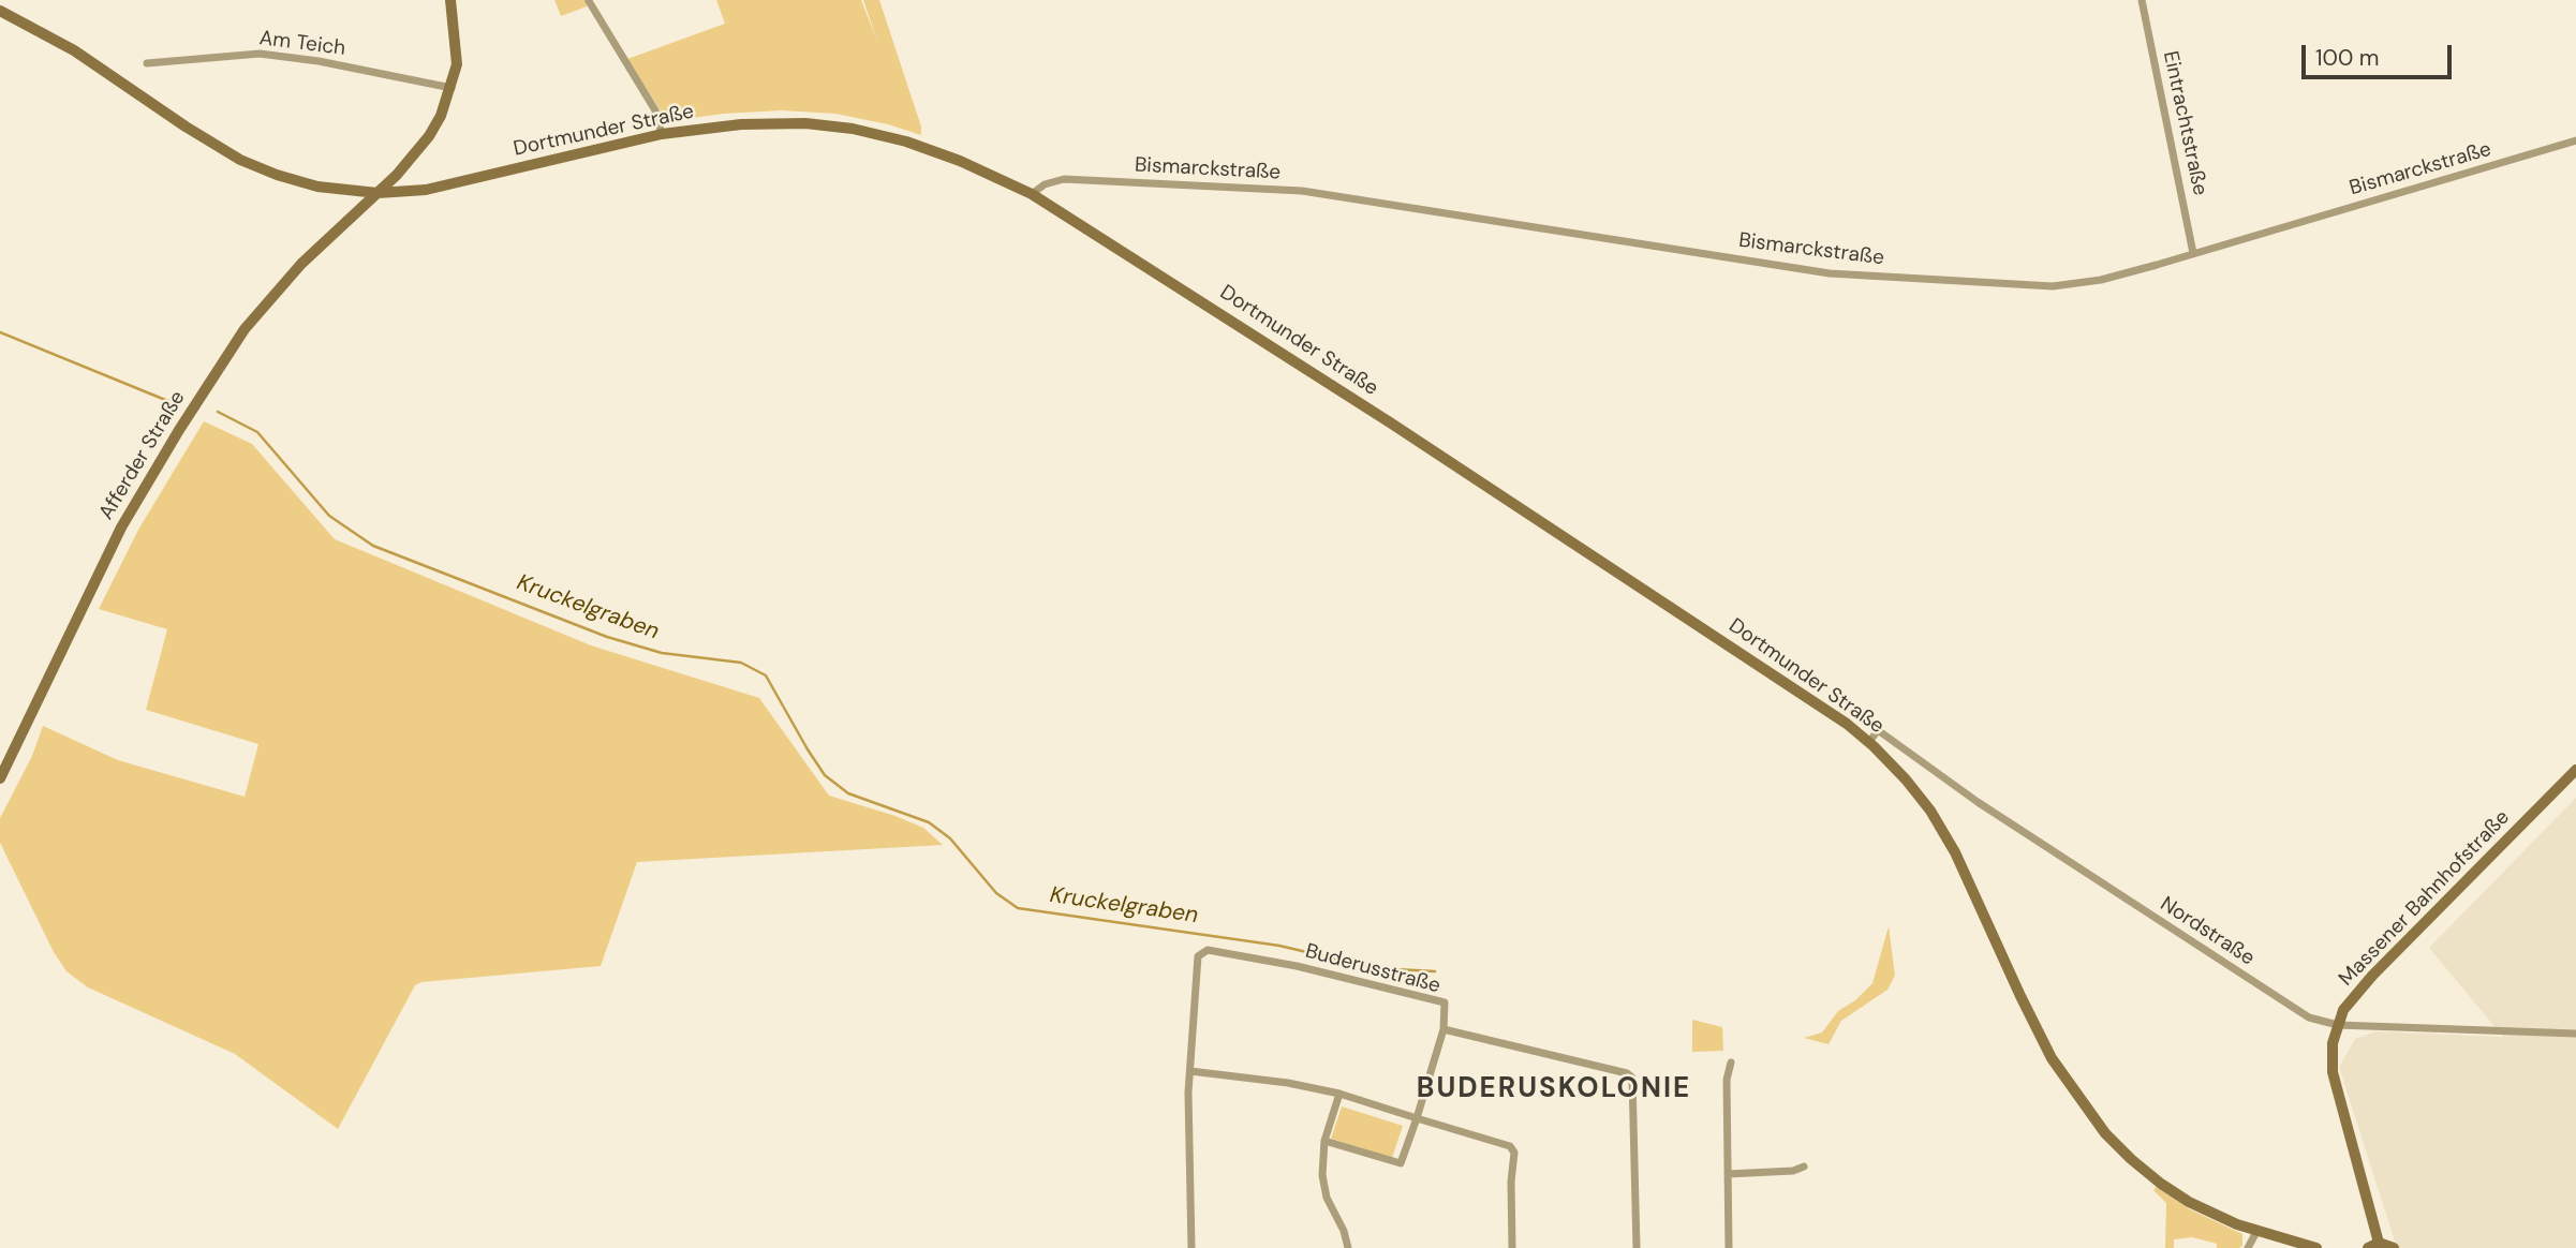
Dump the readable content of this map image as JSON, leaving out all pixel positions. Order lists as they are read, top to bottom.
{
  "streets": {
    "main road": ["Dortmunder Straße", "Afferder Straße", "Massener Bahnhofstraße"],
    "street": [
      "Am Teich",
      "Eintrachtstraße",
      "Bismarckstraße",
      "Nordstraße",
      "Buderusstraße"
    ]
  },
  "crossings": [
    ["Am Teich", "Afferder Straße"],
    ["Eintrachtstraße", "Bismarckstraße"],
    ["Dortmunder Straße", "Bismarckstraße"],
    ["Dortmunder Straße", "Afferder Straße"],
    ["Dortmunder Straße", "Nordstraße"],
    ["Massener Bahnhofstraße", "Nordstraße"]
  ],
  "districts": ["BUDERUSKOLONIE"],
  "water": ["Kruckelgraben"],
  "scale_bar": "100 m"
}
